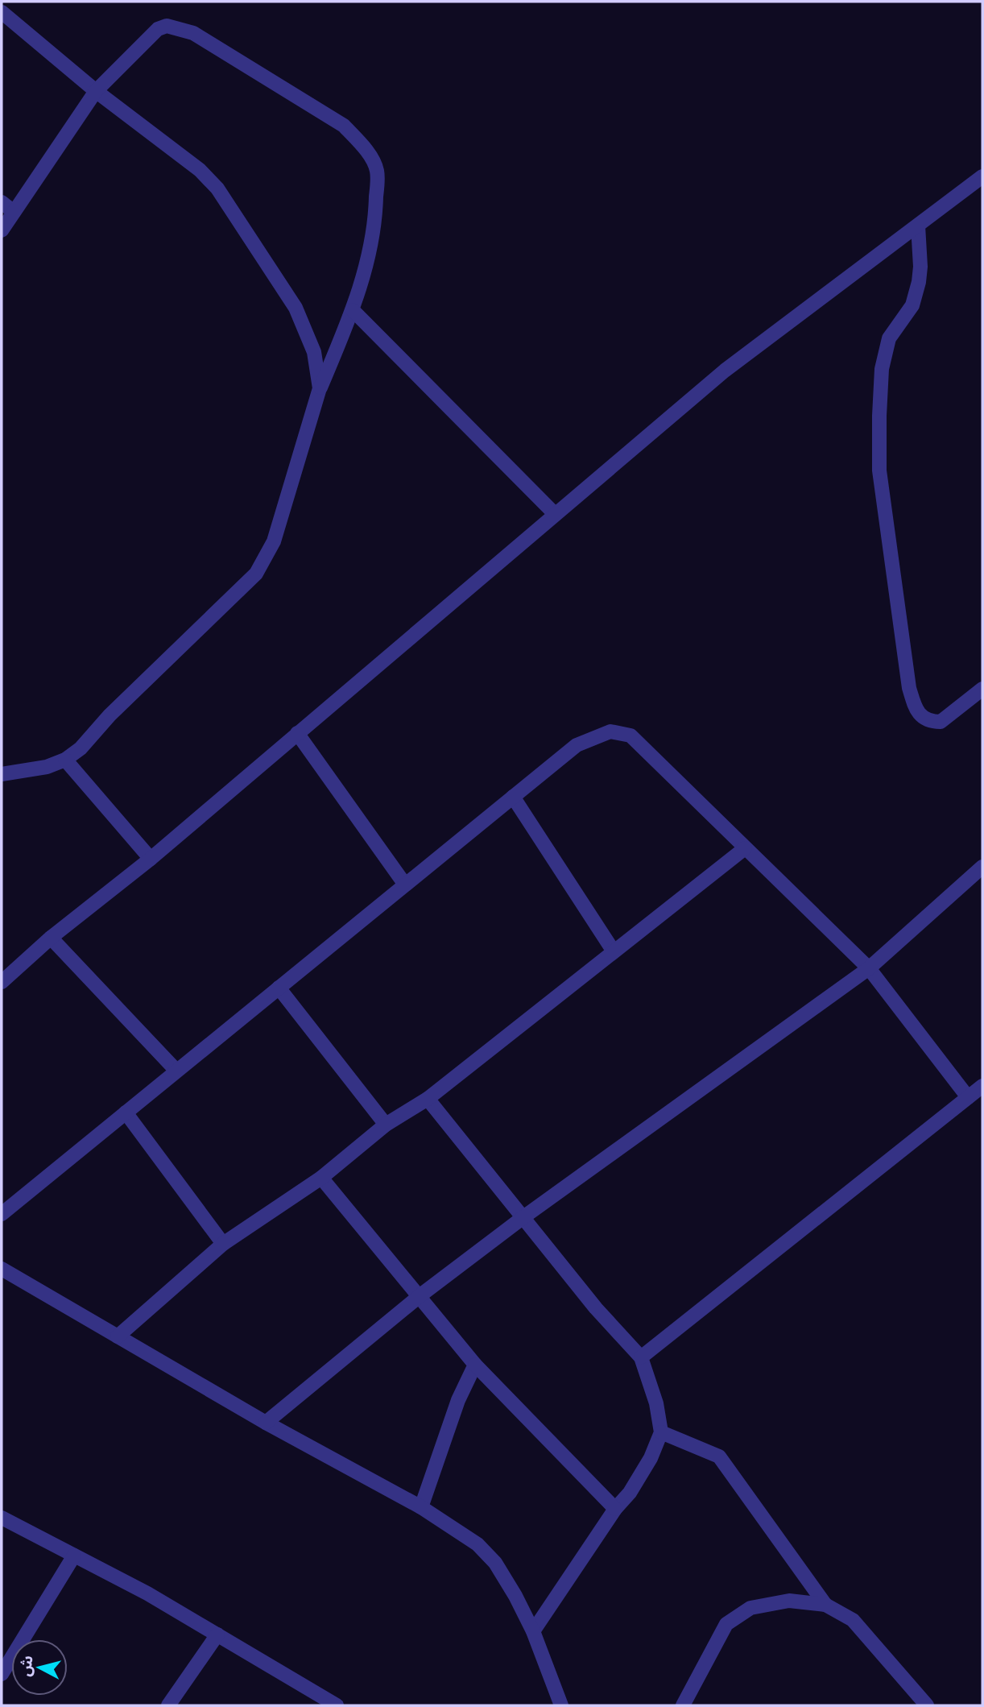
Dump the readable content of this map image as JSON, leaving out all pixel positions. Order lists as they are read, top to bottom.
{
  "north": "left"
}
